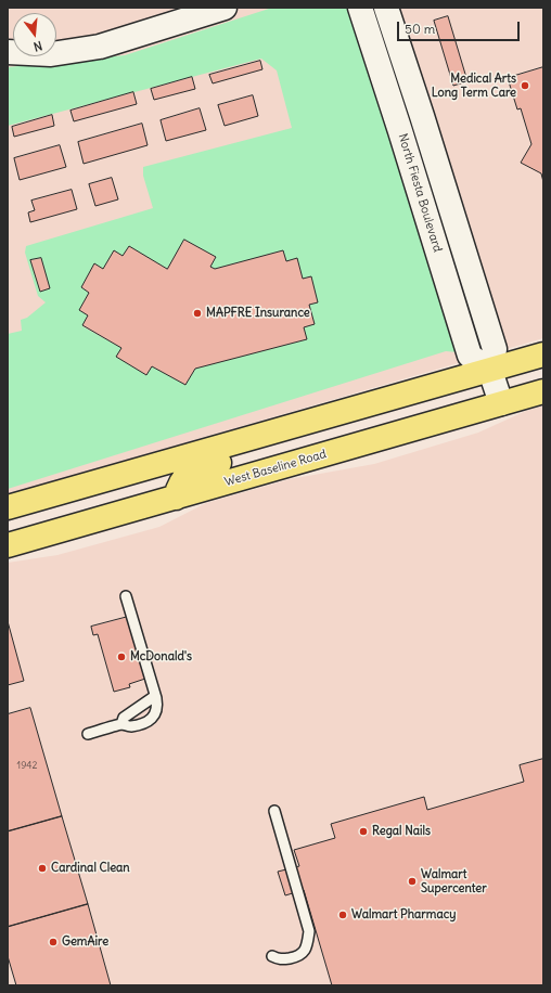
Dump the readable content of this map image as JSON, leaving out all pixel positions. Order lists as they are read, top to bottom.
{
  "streets": {
    "main road": ["West Baseline Road"],
    "street": ["North Fiesta Boulevard"]
  },
  "crossings": [
    ["North Fiesta Boulevard", "West Baseline Road"]
  ],
  "places": [
    "Medical Arts Long Term Care",
    "MAPFRE Insurance",
    "McDonald's",
    "Regal Nails",
    "Cardinal Clean",
    "Walmart Supercenter",
    "Walmart Pharmacy",
    "GemAire"
  ],
  "house_numbers": ["1942"],
  "scale_bar": "50 m",
  "north": "bottom"
}
